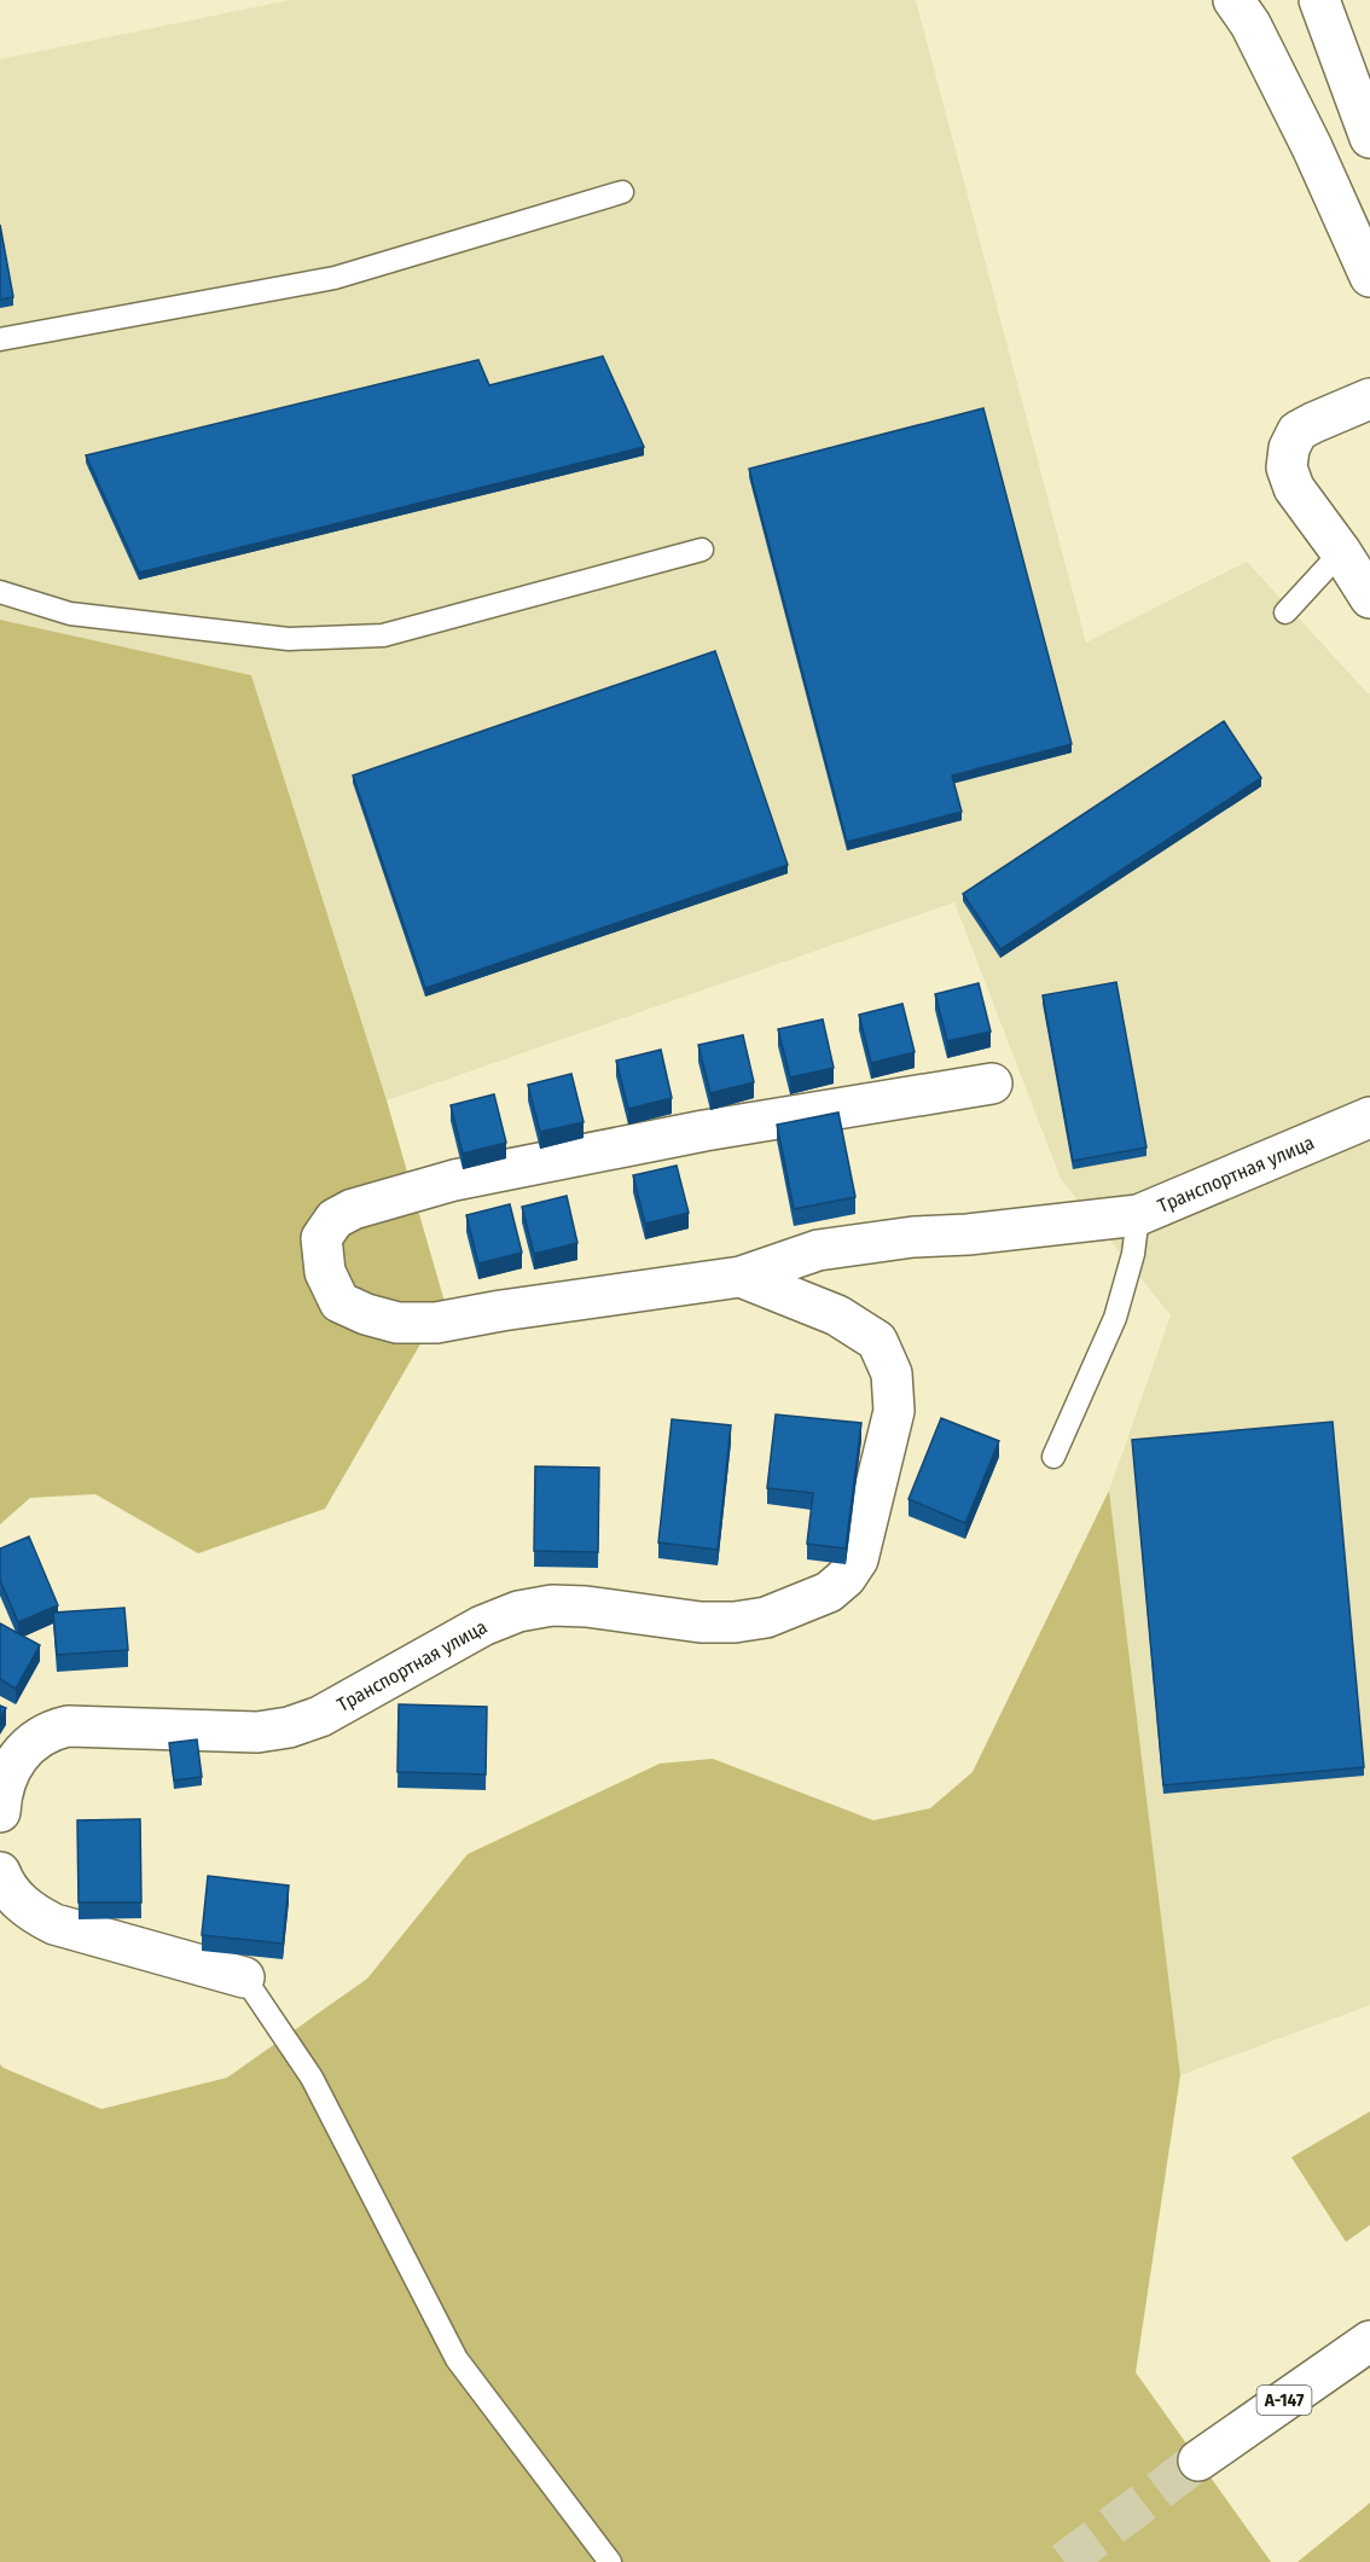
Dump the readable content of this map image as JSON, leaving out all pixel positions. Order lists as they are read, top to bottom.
{
  "streets": {
    "main road": ["Транспортная улица", "А-147"]
  }
}
